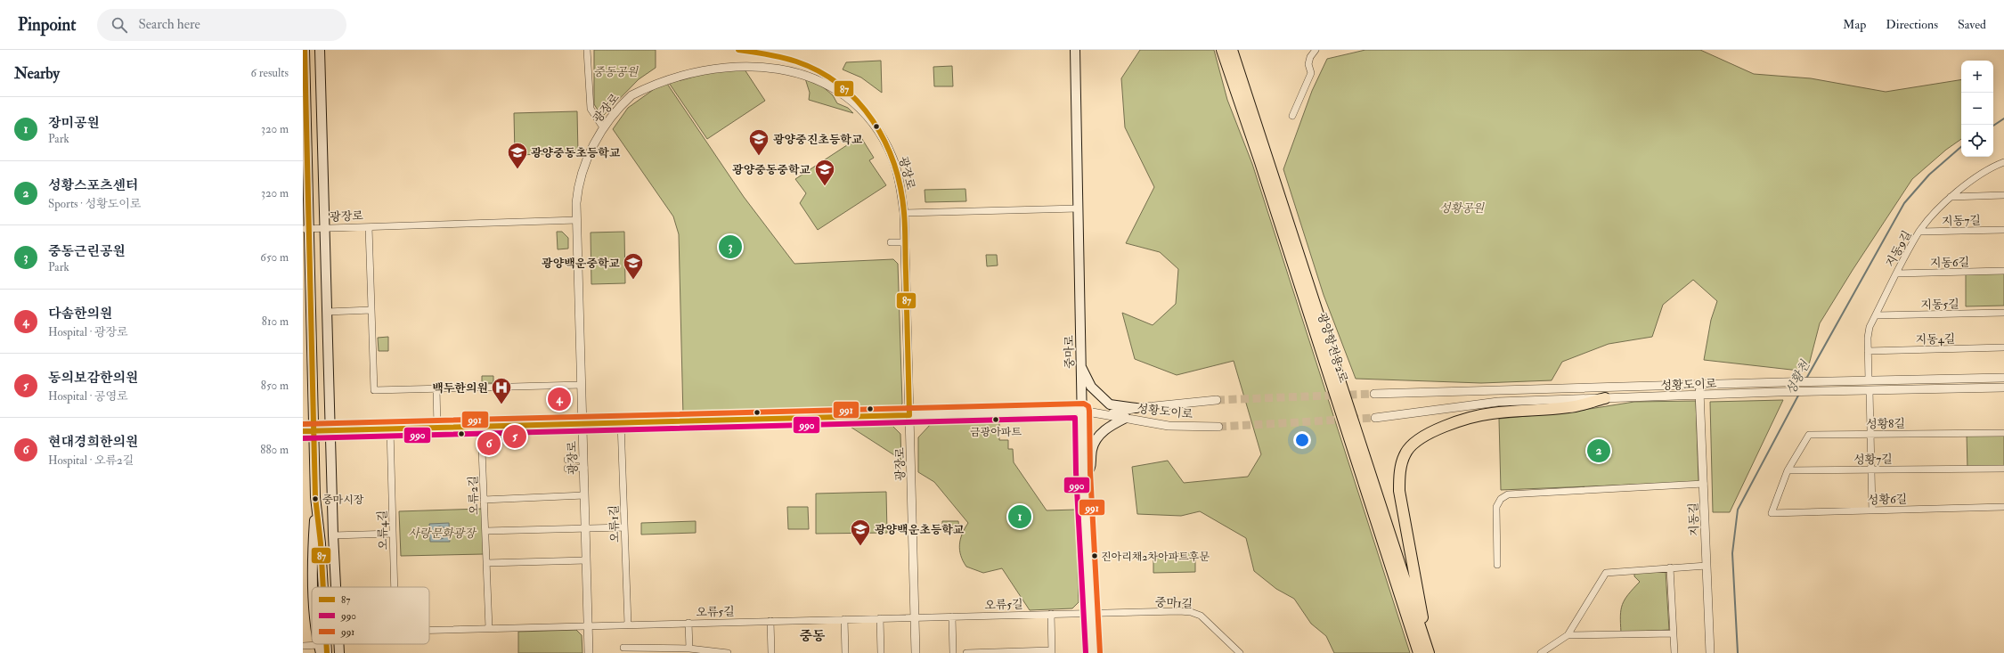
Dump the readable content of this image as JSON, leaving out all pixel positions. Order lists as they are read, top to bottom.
{
  "streets": {
    "highway": ["광양항전용2로"],
    "main road": ["중마로"],
    "street": [
      "광장로",
      "지동7길",
      "지동9길",
      "지동6길",
      "지동5길",
      "지동4길",
      "성황도이로",
      "성황8길",
      "성황7길",
      "오류2길",
      "성황6길",
      "지동길",
      "오류1길",
      "오류4길",
      "중마1길",
      "오류5길"
    ]
  },
  "crossings": [
    ["광장로", "성황도이로"],
    ["광장로", "오류5길"],
    ["지동7길", "지동9길"],
    ["지동9길", "지동6길"],
    ["지동9길", "지동5길"],
    ["지동9길", "지동4길"],
    ["지동9길", "성황도이로"],
    ["중마로", "성황도이로"],
    ["중마로", "중마1길"],
    ["중마로", "오류5길"],
    ["성황도이로", "오류2길"],
    ["성황도이로", "지동길"],
    ["성황도이로", "오류1길"],
    ["성황도이로", "오류4길"],
    ["성황8길", "성황7길"],
    ["성황8길", "성황6길"],
    ["성황7길", "성황6길"],
    ["오류2길", "오류5길"],
    ["오류1길", "오류5길"],
    ["중마1길", "오류5길"]
  ],
  "districts": ["중동"],
  "water": ["성황천"],
  "parks": ["중동공원", "성황공원", "사랑문화광장"],
  "places": {
    "school or university": [
      "광양중진초등학교",
      "광양중동초등학교",
      "광양중동중학교",
      "광양백운중학교",
      "광양백운초등학교"
    ],
    "hospital": ["백두한의원"],
    "other": ["금광아파트", "중마시장", "진아리채2차아파트후문"]
  },
  "lines": ["transit line 87", "transit line 991", "transit line 990"],
  "legend": ["87", "990", "991"],
  "page": {
    "header": "Pinpoint",
    "search": "Search here",
    "nav": ["Map", "Directions", "Saved"],
    "heading": ["Nearby", "6 results"],
    "map_buttons": ["+", "−"],
    "list": [
      {
        "mark": "1",
        "name": "장미공원",
        "note": "Park",
        "value": "320 m"
      },
      {
        "mark": "2",
        "name": "성황스포츠센터",
        "note": "Sports · 성황도이로",
        "value": "320 m"
      },
      {
        "mark": "3",
        "name": "중동근린공원",
        "note": "Park",
        "value": "650 m"
      },
      {
        "mark": "4",
        "name": "다솜한의원",
        "note": "Hospital · 광장로",
        "value": "810 m"
      },
      {
        "mark": "5",
        "name": "동의보감한의원",
        "note": "Hospital · 공영로",
        "value": "850 m"
      },
      {
        "mark": "6",
        "name": "현대경희한의원",
        "note": "Hospital · 오류2길",
        "value": "880 m"
      }
    ],
    "pins": [
      "3",
      "4",
      "5",
      "6",
      "2",
      "1"
    ]
  }
}
